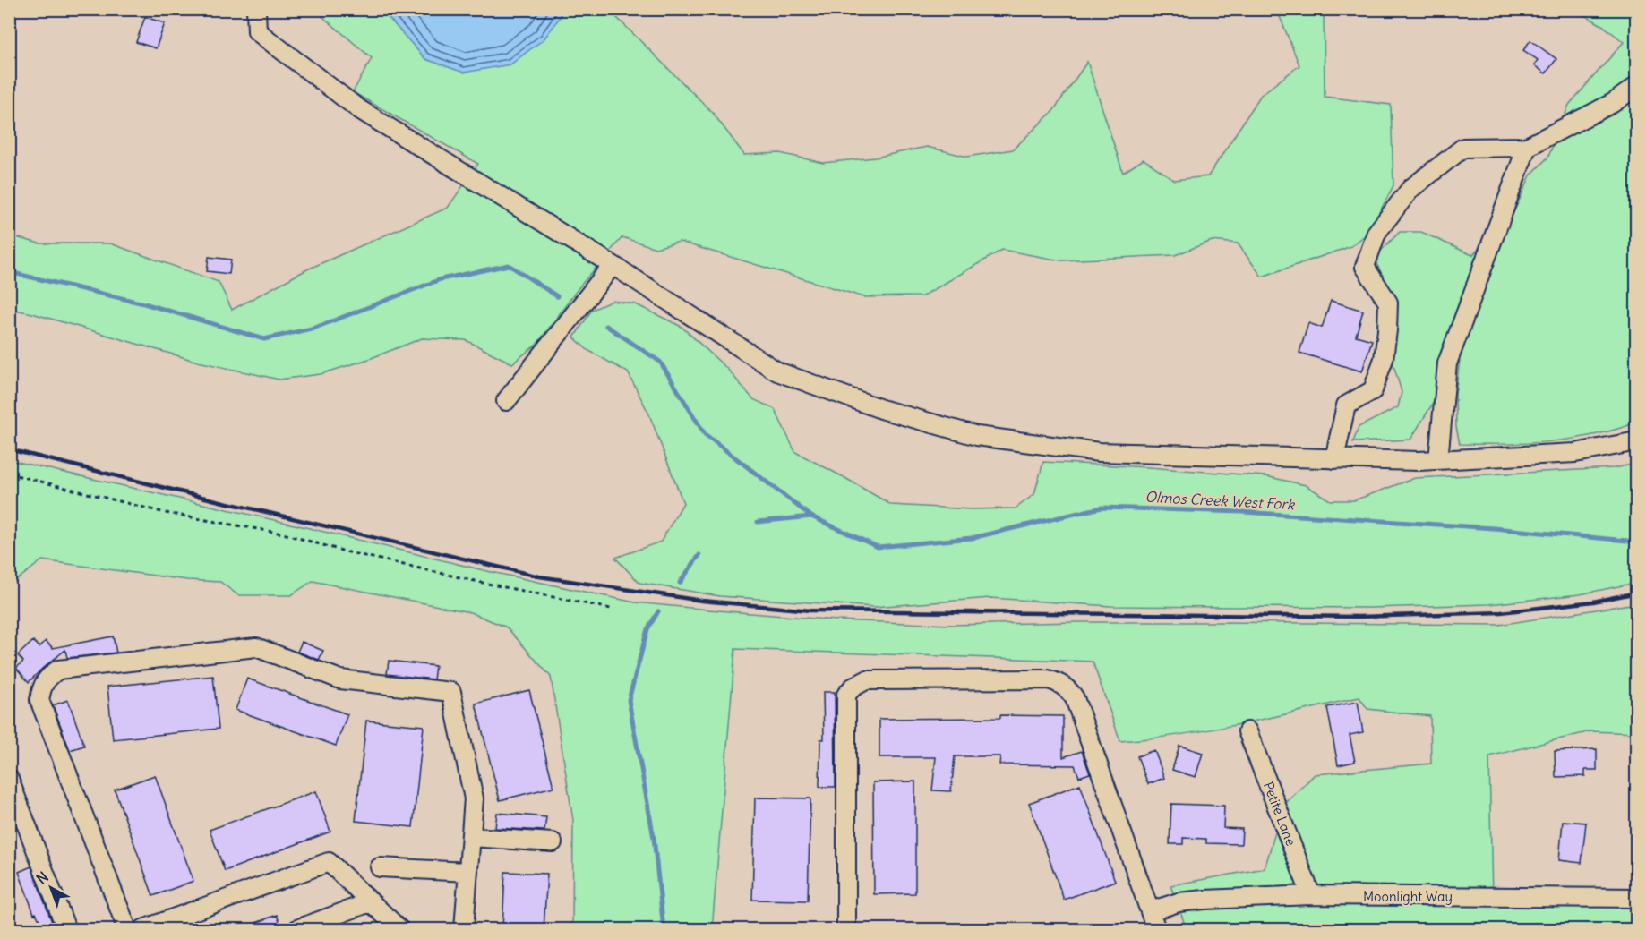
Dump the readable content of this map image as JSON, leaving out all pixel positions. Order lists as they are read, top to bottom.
{
  "streets": {
    "street": ["Petite Lane", "Moonlight Way"]
  },
  "crossings": [
    ["Petite Lane", "Moonlight Way"]
  ],
  "water": ["Olmos Creek West Fork"],
  "north": "top left"
}
